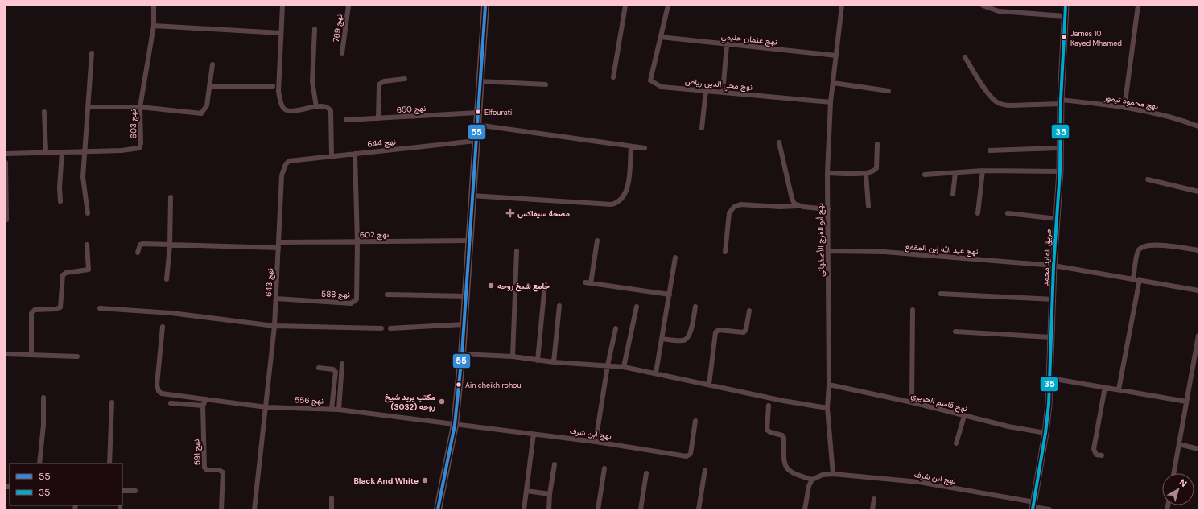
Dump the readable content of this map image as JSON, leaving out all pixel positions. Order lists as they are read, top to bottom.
{
  "streets": {
    "main road": ["طريق القايد محمد"],
    "street": [
      "نهج 769",
      "نهج عثمان حليمي",
      "نهج محي الدين رياض",
      "نهج محمود تيمور",
      "نهج 650",
      "نهج 603",
      "نهج 644",
      "نهج 602",
      "نهج أبو الفرج الأصفهاني",
      "نهج عبد الله إبن المقفع",
      "نهج 643",
      "نهج 588",
      "نهج 556",
      "نهج قاسم الحريري",
      "نهج ابن شرف",
      "نهج 591"
    ]
  },
  "crossings": [
    ["نهج عثمان حليمي", "نهج محي الدين رياض"],
    ["نهج عثمان حليمي", "نهج أبو الفرج الأصفهاني"],
    ["نهج محي الدين رياض", "نهج أبو الفرج الأصفهاني"],
    ["نهج محمود تيمور", "طريق القايد محمد"],
    ["نهج 644", "نهج 643"],
    ["نهج 602", "نهج 643"],
    ["نهج 602", "نهج 588"],
    ["نهج أبو الفرج الأصفهاني", "نهج عبد الله إبن المقفع"],
    ["نهج أبو الفرج الأصفهاني", "نهج قاسم الحريري"],
    ["نهج أبو الفرج الأصفهاني", "نهج ابن شرف"],
    ["نهج عبد الله إبن المقفع", "طريق القايد محمد"],
    ["طريق القايد محمد", "نهج قاسم الحريري"],
    ["طريق القايد محمد", "نهج ابن شرف"],
    ["نهج 643", "نهج 588"],
    ["نهج 643", "نهج 556"],
    ["نهج 556", "نهج ابن شرف"],
    ["نهج 556", "نهج 591"]
  ],
  "places": {
    "other": [
      "James 10 Kayed Mhamed",
      "Elfourati",
      "جامع شيخ روحه",
      "Ain cheikh rohou",
      "مكتب بريد شيخ روحه (3032)",
      "Black And White"
    ],
    "health": ["مصحة سيفاكس"]
  },
  "lines": ["transit line 55", "transit line 35"],
  "legend": ["55", "35"],
  "north": "top right"
}
